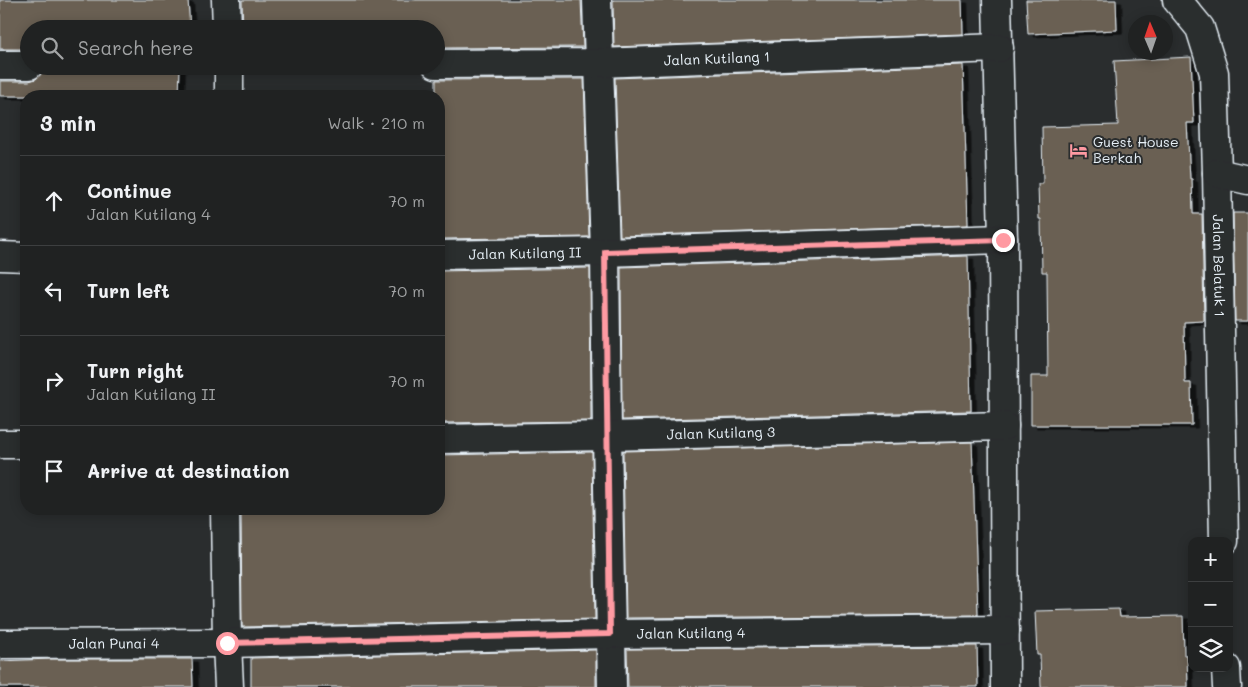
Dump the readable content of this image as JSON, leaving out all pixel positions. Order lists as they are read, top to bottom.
{
  "streets": {
    "street": [
      "Jalan Kutilang 1",
      "Jalan Kutilang II",
      "Jalan Belatuk 1",
      "Jalan Kutilang 3",
      "Jalan Kutilang 4",
      "Jalan Punai 4"
    ]
  },
  "crossings": [
    ["Jalan Kutilang 4", "Jalan Punai 4"]
  ],
  "places": {
    "hotel": ["Guest House Berkah"]
  },
  "north": "top",
  "page": {
    "search": "Search here",
    "heading": ["3 min", "Walk · 210 m"],
    "list": [
      ["Continue", "Jalan Kutilang 4", "70 m"],
      ["Turn left", "70 m"],
      ["Turn right", "Jalan Kutilang II", "70 m"],
      "Arrive at destination"
    ],
    "map_buttons": ["+", "−"]
  }
}
